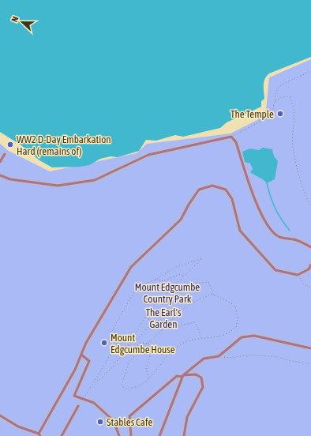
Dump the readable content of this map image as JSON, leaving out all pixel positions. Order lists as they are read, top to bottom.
{
  "parks": ["Mount Edgcumbe Country Park", "The Earl's Garden"],
  "places": [
    "The Temple",
    "WW2 D-Day Embarkation Hard (remains of)",
    "Mount Edgcumbe House",
    "Stables Cafe"
  ],
  "north": "left"
}
